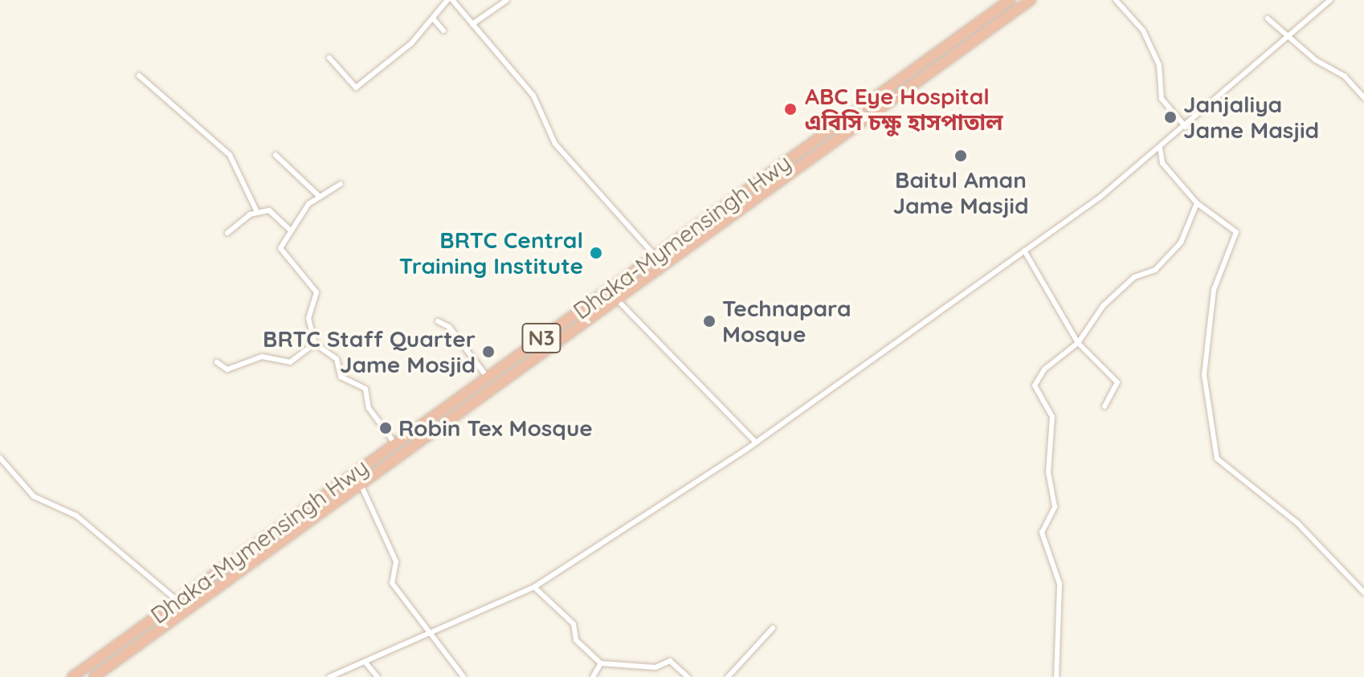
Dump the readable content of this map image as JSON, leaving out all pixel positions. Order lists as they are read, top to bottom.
{
  "streets": {
    "highway": ["Dhaka-Mymensingh Hwy", "N3"]
  },
  "places": [
    "ABC Eye Hospital এবিসি চক্ষু হাসপাতাল",
    "Janjaliya Jame Masjid",
    "Baitul Aman Jame Masjid",
    "BRTC Central Training Institute",
    "Technapara Mosque",
    "BRTC Staff Quarter Jame Mosjid",
    "Robin Tex Mosque"
  ]
}
